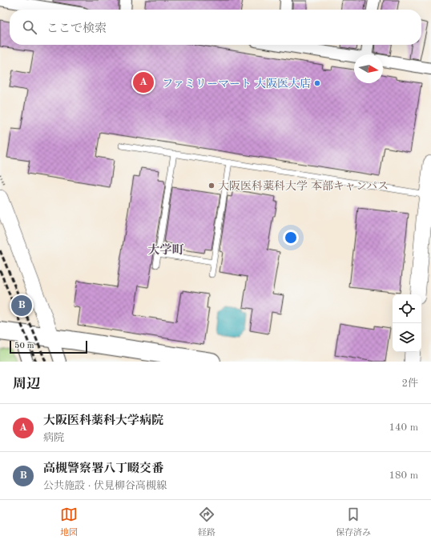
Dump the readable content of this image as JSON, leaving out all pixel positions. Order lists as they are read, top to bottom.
{
  "districts": ["大学町"],
  "places": ["ファミリーマート 大阪医大店", "大阪医科薬科大学 本部キャンパス"],
  "scale_bar": "50 m",
  "north": "right",
  "page": {
    "search": "ここで検索",
    "pins": ["A", "B"],
    "scale": "50 m",
    "heading": ["周辺", "2件"],
    "list": [
      {
        "mark": "A",
        "name": "大阪医科薬科大学病院",
        "note": "病院",
        "value": "140 m"
      },
      {
        "mark": "B",
        "name": "高槻警察署八丁畷交番",
        "note": "公共施設 · 伏見柳谷高槻線",
        "value": "180 m"
      }
    ],
    "nav": ["地図", "経路", "保存済み"]
  }
}
